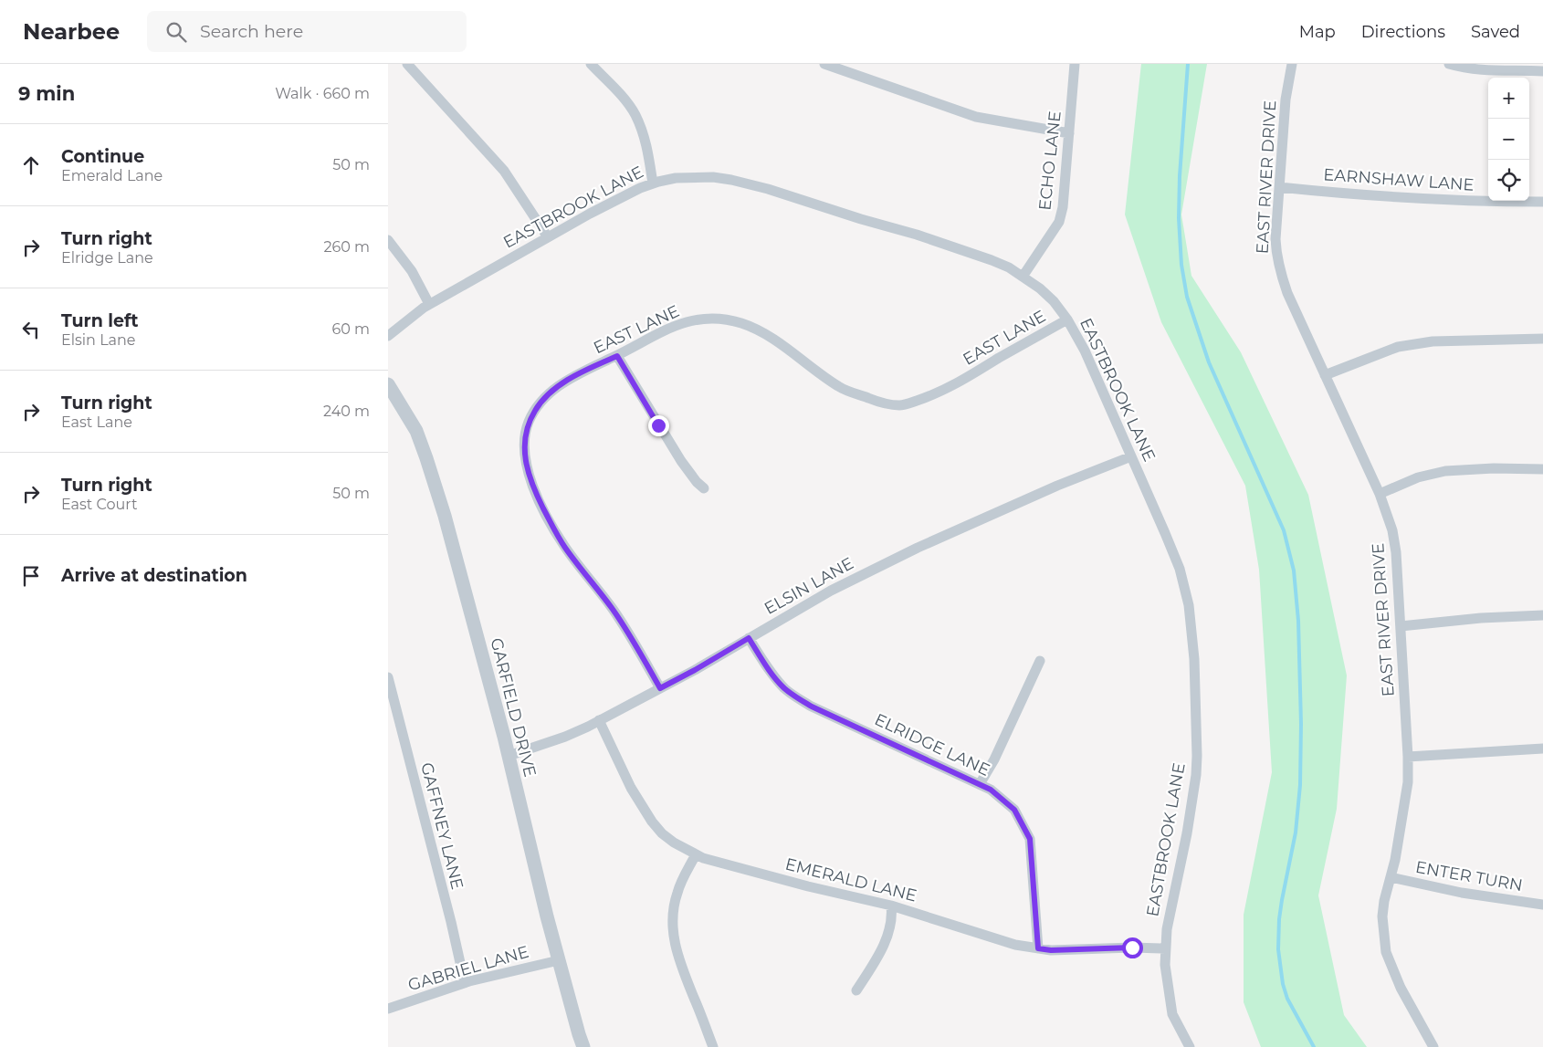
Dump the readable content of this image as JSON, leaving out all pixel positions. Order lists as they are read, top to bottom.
{
  "streets": {
    "street": [
      "ECHO LANE",
      "EAST RIVER DRIVE",
      "EARNSHAW LANE",
      "EASTBROOK LANE",
      "EAST LANE",
      "ELSIN LANE",
      "GARFIELD DRIVE",
      "ELRIDGE LANE",
      "GAFFNEY LANE",
      "ENTER TURN",
      "EMERALD LANE",
      "GABRIEL LANE"
    ]
  },
  "crossings": [
    ["ECHO LANE", "EASTBROOK LANE"],
    ["EAST RIVER DRIVE", "EARNSHAW LANE"],
    ["EAST RIVER DRIVE", "ENTER TURN"],
    ["EASTBROOK LANE", "EAST LANE"],
    ["EASTBROOK LANE", "ELSIN LANE"],
    ["EASTBROOK LANE", "EMERALD LANE"],
    ["EAST LANE", "ELSIN LANE"],
    ["ELSIN LANE", "GARFIELD DRIVE"],
    ["ELSIN LANE", "ELRIDGE LANE"],
    ["ELSIN LANE", "EMERALD LANE"],
    ["GARFIELD DRIVE", "GABRIEL LANE"],
    ["ELRIDGE LANE", "EMERALD LANE"],
    ["GAFFNEY LANE", "GABRIEL LANE"]
  ],
  "page": {
    "header": "Nearbee",
    "search": "Search here",
    "nav": ["Map", "Directions", "Saved"],
    "heading": ["9 min", "Walk · 660 m"],
    "map_buttons": ["+", "−"],
    "list": [
      ["Continue", "Emerald Lane", "50 m"],
      ["Turn right", "Elridge Lane", "260 m"],
      ["Turn left", "Elsin Lane", "60 m"],
      ["Turn right", "East Lane", "240 m"],
      ["Turn right", "East Court", "50 m"],
      "Arrive at destination"
    ]
  }
}
